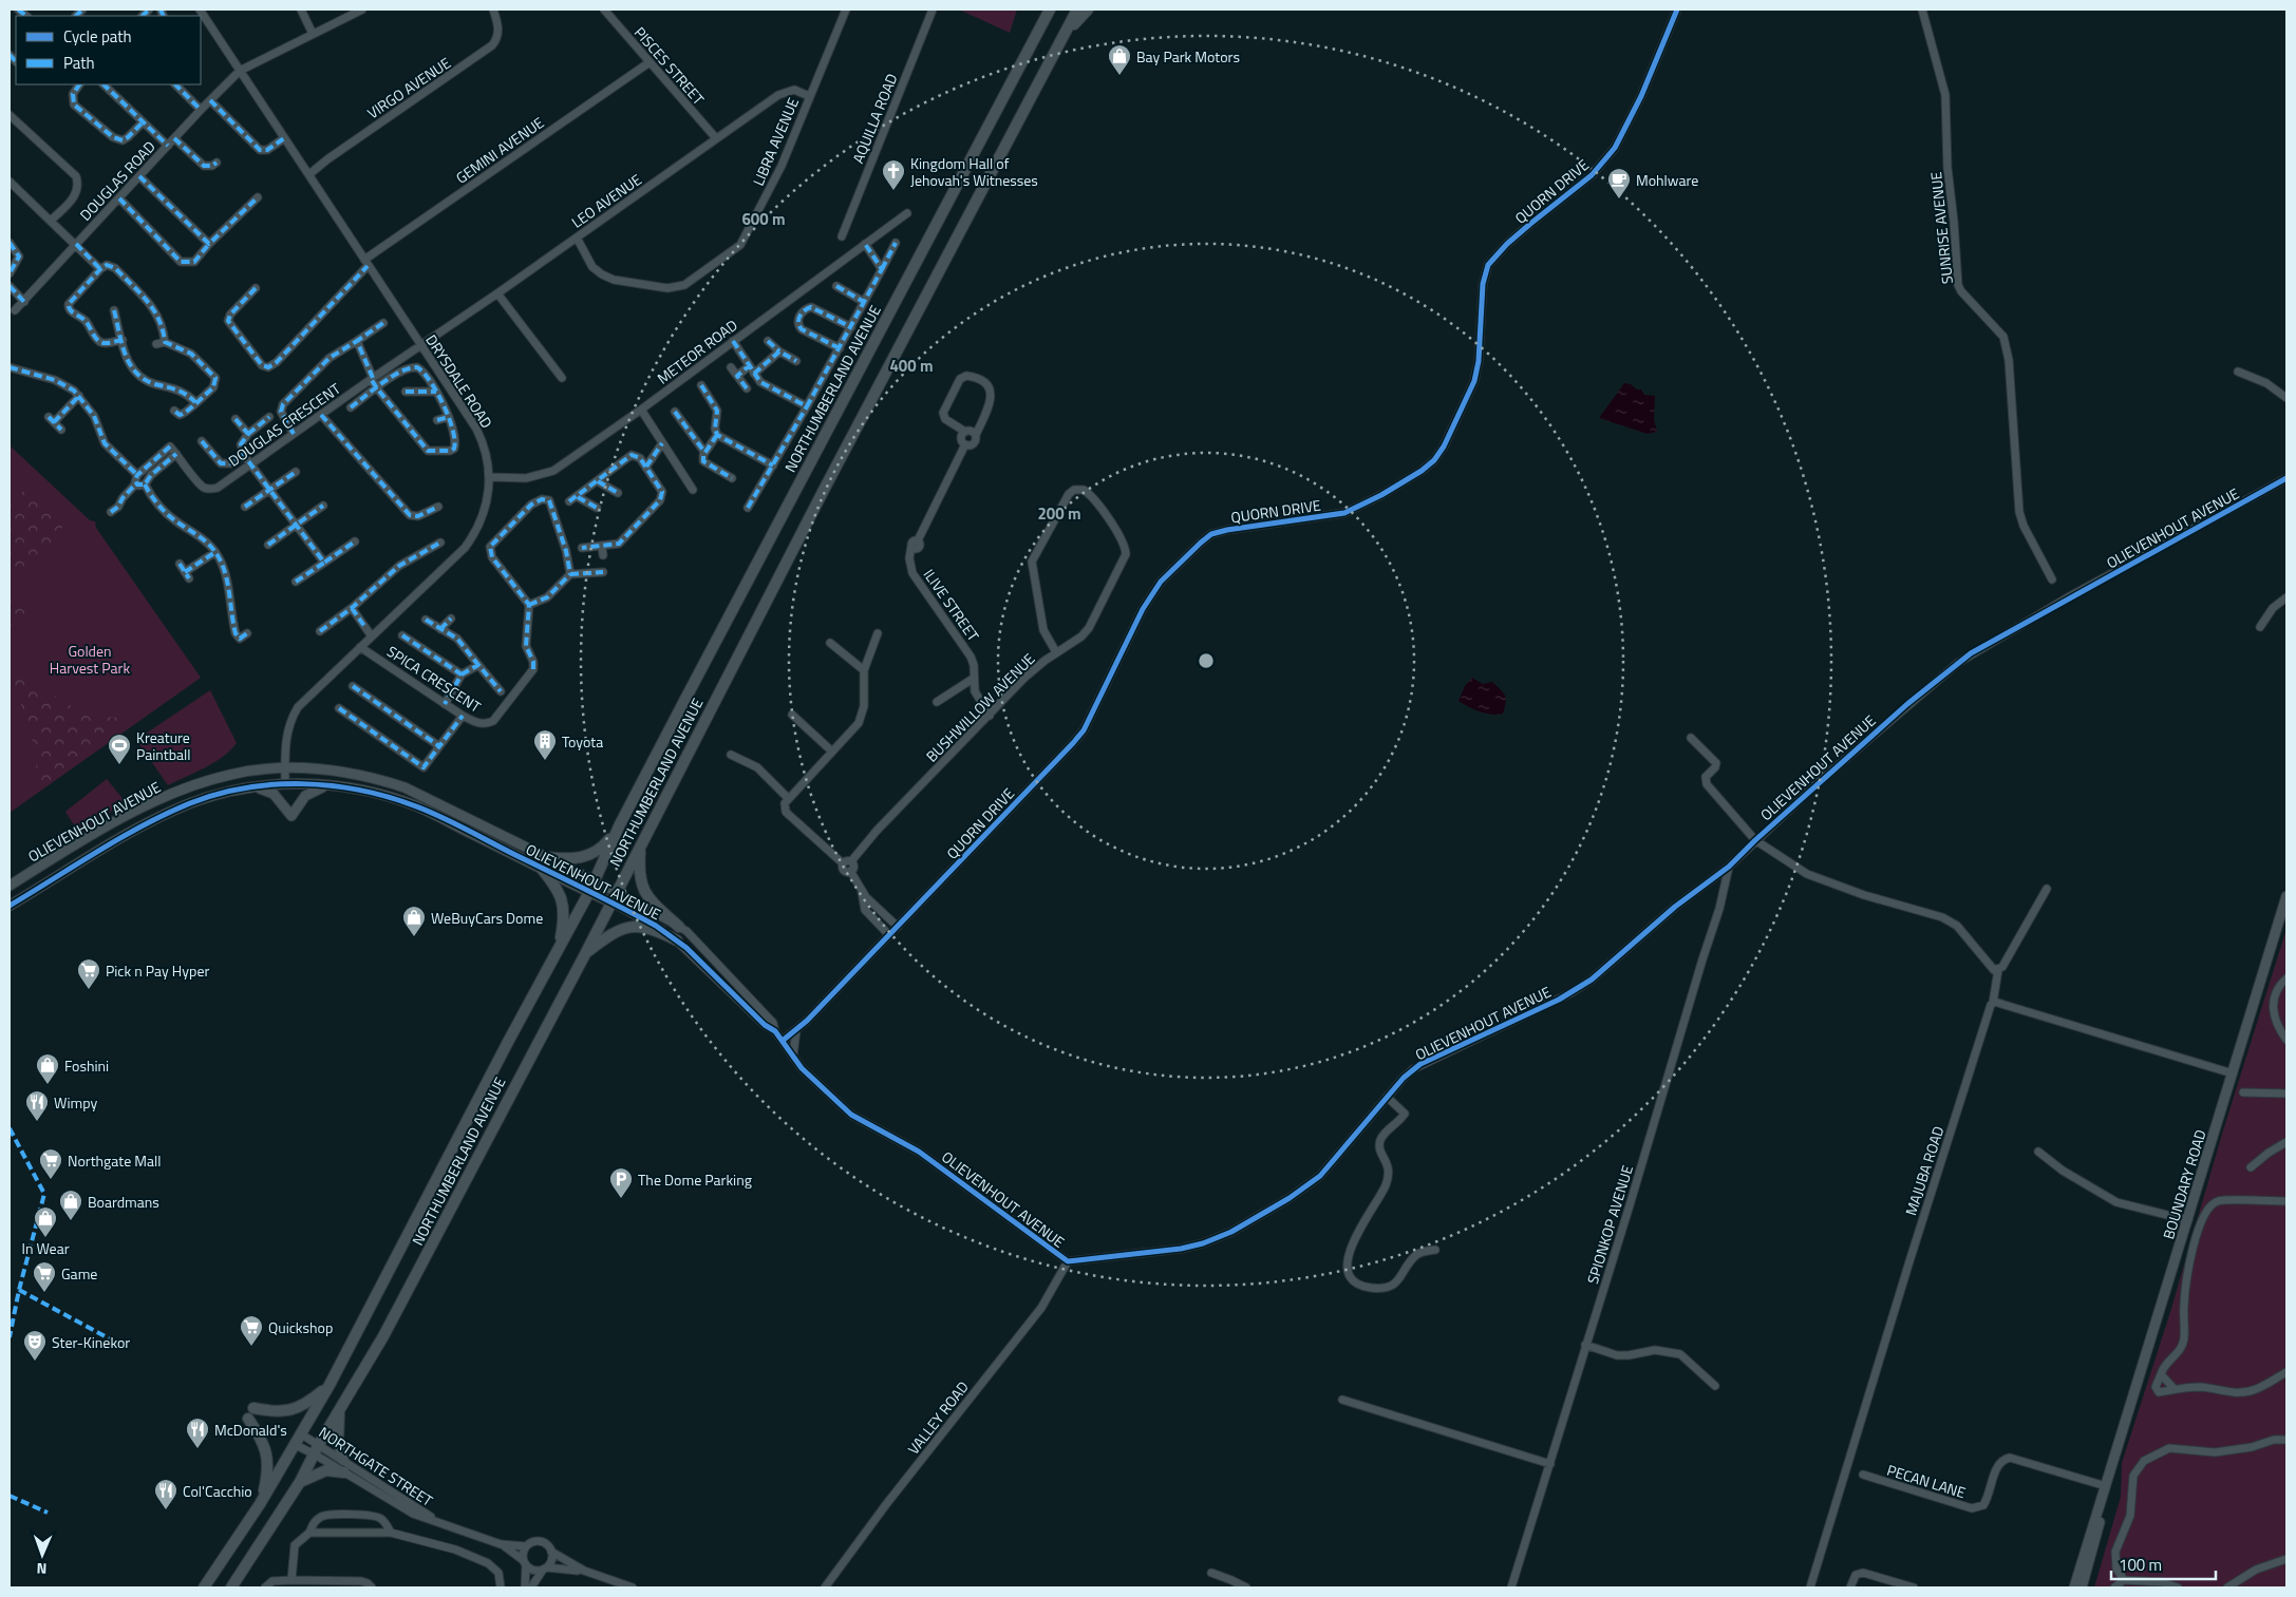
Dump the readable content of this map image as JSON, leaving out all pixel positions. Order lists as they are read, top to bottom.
{
  "streets": {
    "main road": ["NORTHUMBERLAND AVENUE"],
    "street": [
      "PISCES STREET",
      "VIRGO AVENUE",
      "AQUILLA ROAD",
      "LIBRA AVENUE",
      "GEMINI AVENUE",
      "DOUGLAS ROAD",
      "QUORN DRIVE",
      "LEO AVENUE",
      "SUNRISE AVENUE",
      "METEOR ROAD",
      "DRYSDALE ROAD",
      "DOUGLAS CRESCENT",
      "OLIEVENHOUT AVENUE",
      "ILIVE STREET",
      "SPICA CRESCENT",
      "BUSHWILLOW AVENUE",
      "MAJUBA ROAD",
      "BOUNDARY ROAD",
      "SPIONKOP AVENUE",
      "VALLEY ROAD",
      "NORTHGATE STREET",
      "PECAN LANE"
    ]
  },
  "crossings": [
    ["PISCES STREET", "GEMINI AVENUE"],
    ["PISCES STREET", "LEO AVENUE"],
    ["VIRGO AVENUE", "DRYSDALE ROAD"],
    ["LIBRA AVENUE", "LEO AVENUE"],
    ["GEMINI AVENUE", "DRYSDALE ROAD"],
    ["DOUGLAS ROAD", "DRYSDALE ROAD"],
    ["QUORN DRIVE", "OLIEVENHOUT AVENUE"],
    ["LEO AVENUE", "DRYSDALE ROAD"],
    ["LEO AVENUE", "DOUGLAS CRESCENT"],
    ["METEOR ROAD", "DRYSDALE ROAD"],
    ["DRYSDALE ROAD", "DOUGLAS CRESCENT"],
    ["DRYSDALE ROAD", "OLIEVENHOUT AVENUE"],
    ["DRYSDALE ROAD", "SPICA CRESCENT"],
    ["NORTHUMBERLAND AVENUE", "OLIEVENHOUT AVENUE"],
    ["NORTHUMBERLAND AVENUE", "NORTHGATE STREET"],
    ["OLIEVENHOUT AVENUE", "SPIONKOP AVENUE"],
    ["OLIEVENHOUT AVENUE", "VALLEY ROAD"],
    ["ILIVE STREET", "BUSHWILLOW AVENUE"],
    ["BOUNDARY ROAD", "PECAN LANE"]
  ],
  "parks": ["Golden Harvest Park"],
  "places": {
    "shop": [
      "Bay Park Motors",
      "WeBuyCars Dome",
      "Foshini",
      "Boardmans",
      "In Wear"
    ],
    "church": ["Kingdom Hall of Jehovah's Witnesses"],
    "cafe": ["Mohlware"],
    "building": ["Toyota"],
    "sports": ["Kreature Paintball"],
    "supermarket": [
      "Pick n Pay Hyper",
      "Northgate Mall",
      "Game",
      "Quickshop"
    ],
    "restaurant": ["Wimpy", "McDonald's", "Col'Cacchio"],
    "parking": ["The Dome Parking"],
    "theatre": ["Ster-Kinekor"]
  },
  "legend": ["Cycle path", "Path"],
  "scale_bar": "100 m",
  "north": "bottom",
  "rings": ["600 m", "400 m", "200 m"]
}
